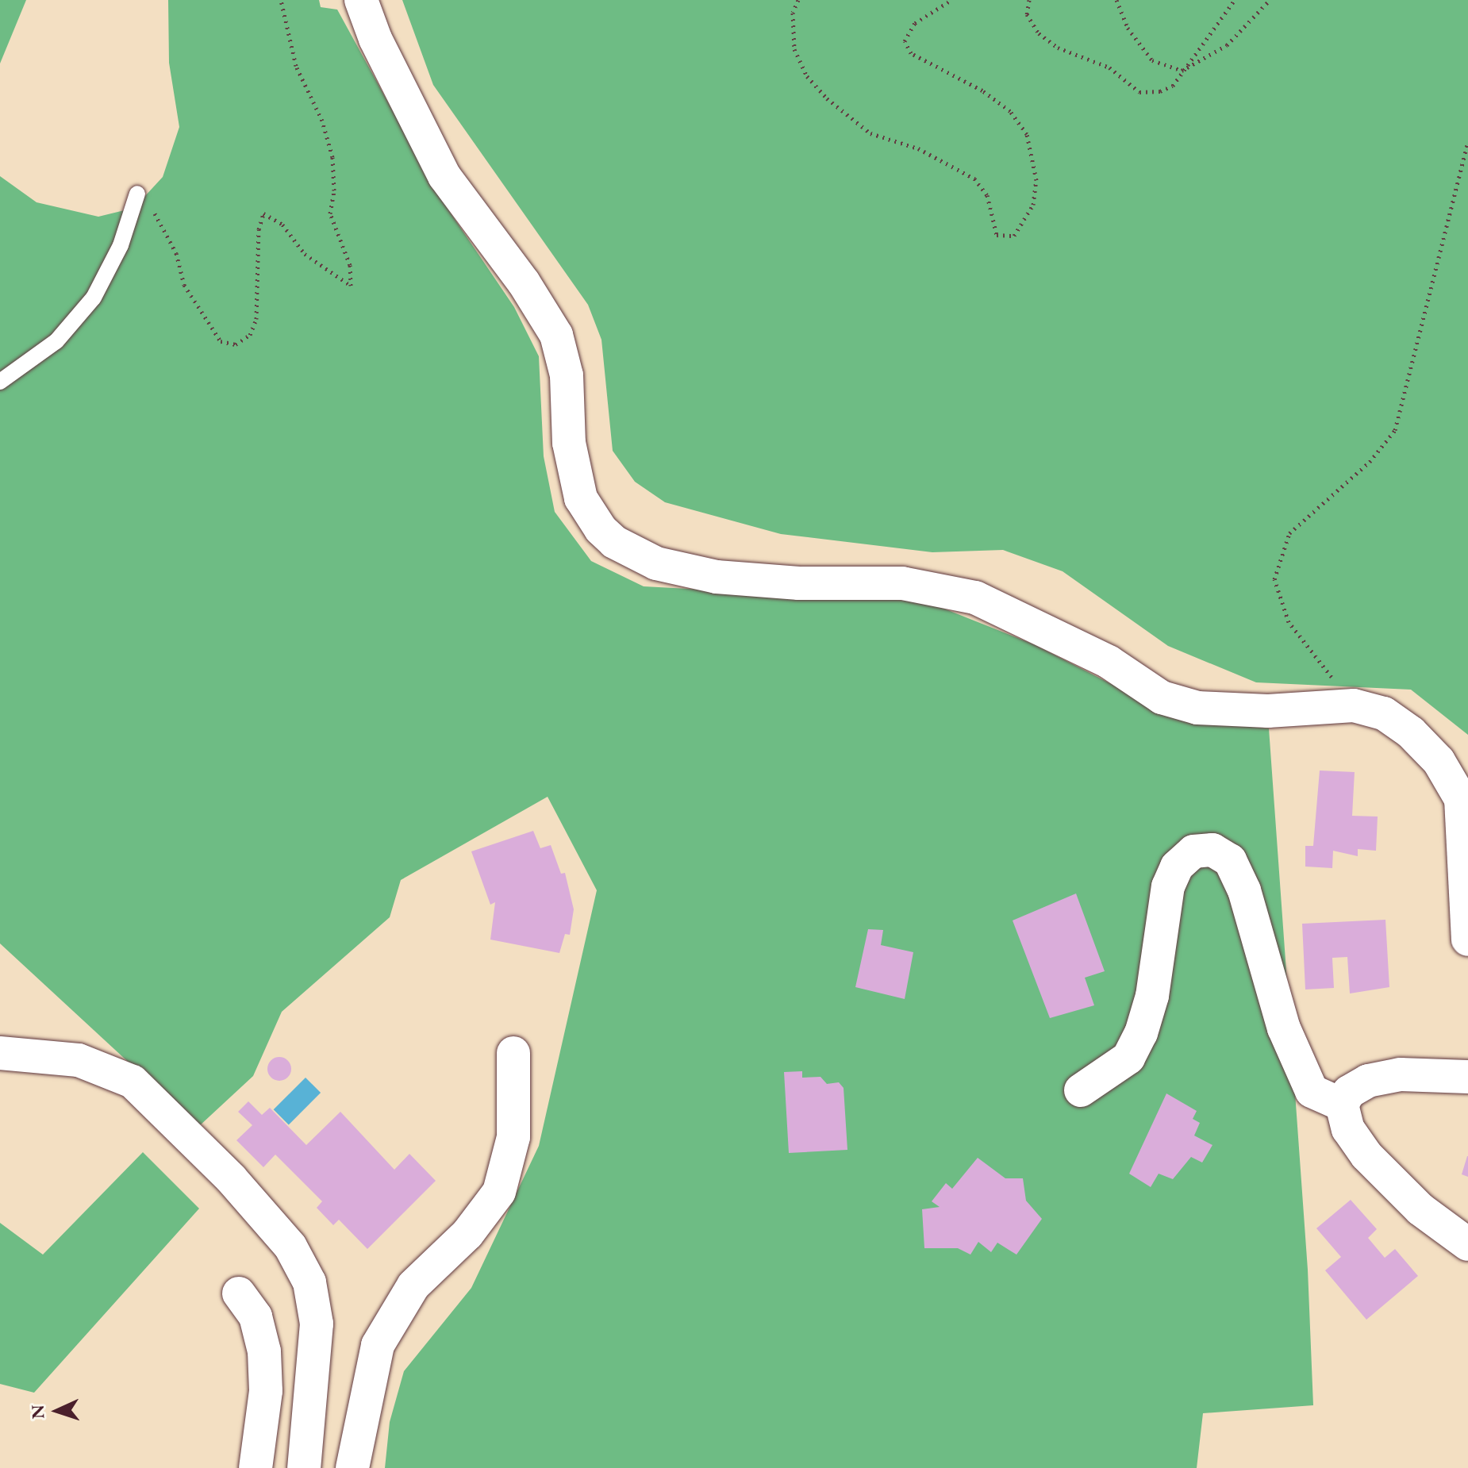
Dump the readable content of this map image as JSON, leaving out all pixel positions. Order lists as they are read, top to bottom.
{
  "north": "left"
}
